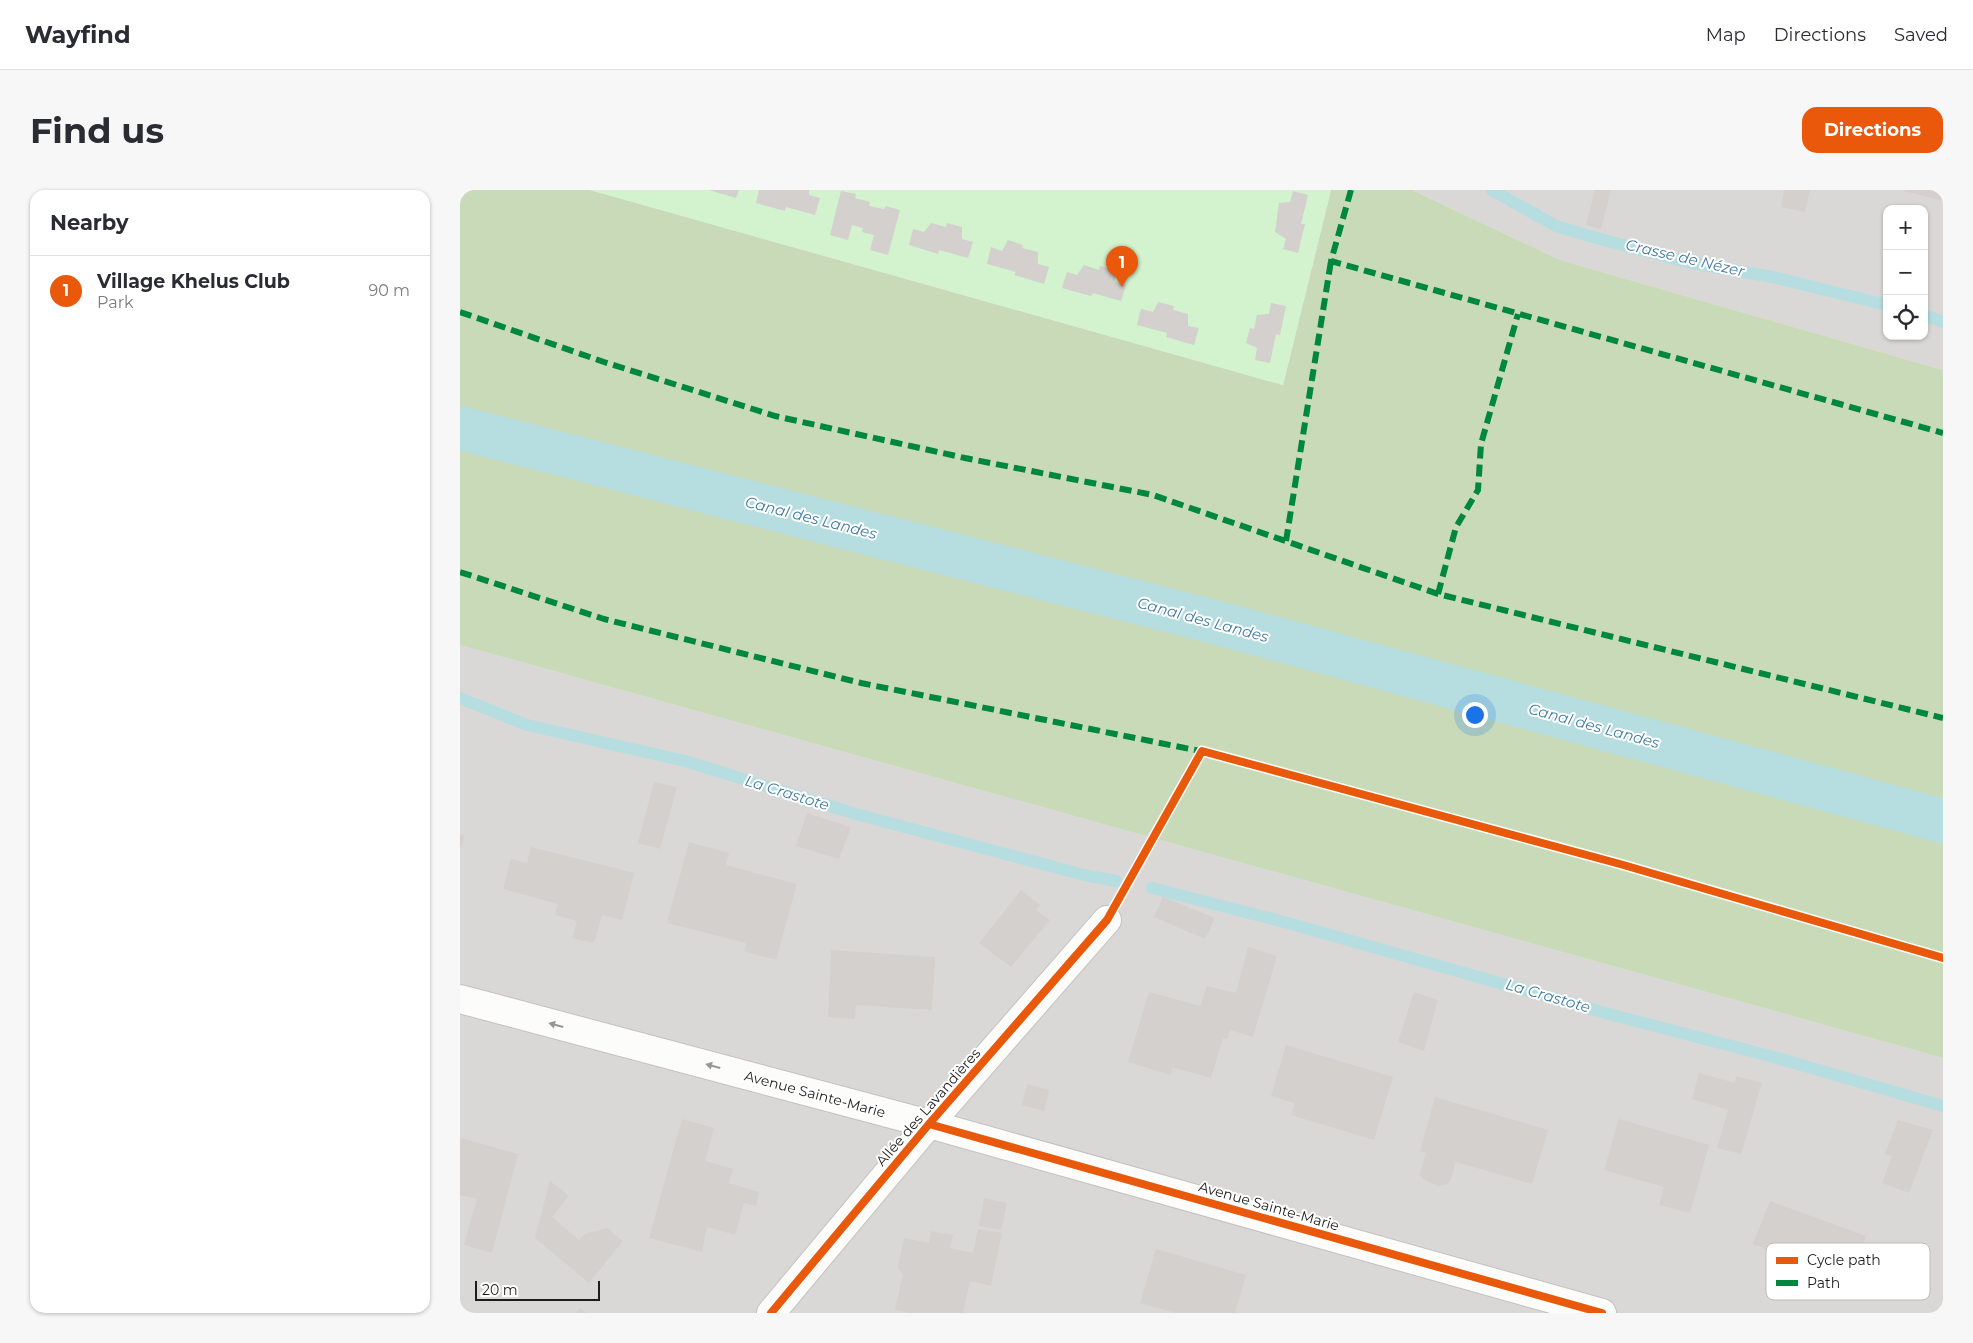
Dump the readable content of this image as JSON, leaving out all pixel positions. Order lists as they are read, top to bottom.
{
  "streets": {
    "street": ["Avenue Sainte-Marie", "Allée des Lavandières"]
  },
  "crossings": [
    ["Avenue Sainte-Marie", "Allée des Lavandières"]
  ],
  "one_way": ["Avenue Sainte-Marie"],
  "water": ["Crasse de Nézer", "Canal des Landes", "La Crastote"],
  "legend": ["Cycle path", "Path"],
  "scale_bar": "20 m",
  "page": {
    "header": "Wayfind",
    "nav": ["Map", "Directions", "Saved"],
    "buttons": "Directions",
    "title": "Find us",
    "heading": "Nearby",
    "map_buttons": ["+", "−"],
    "pins": "1",
    "list": [
      {
        "mark": "1",
        "name": "Village Khelus Club",
        "note": "Park",
        "value": "90 m"
      }
    ],
    "scale": "20 m"
  }
}
